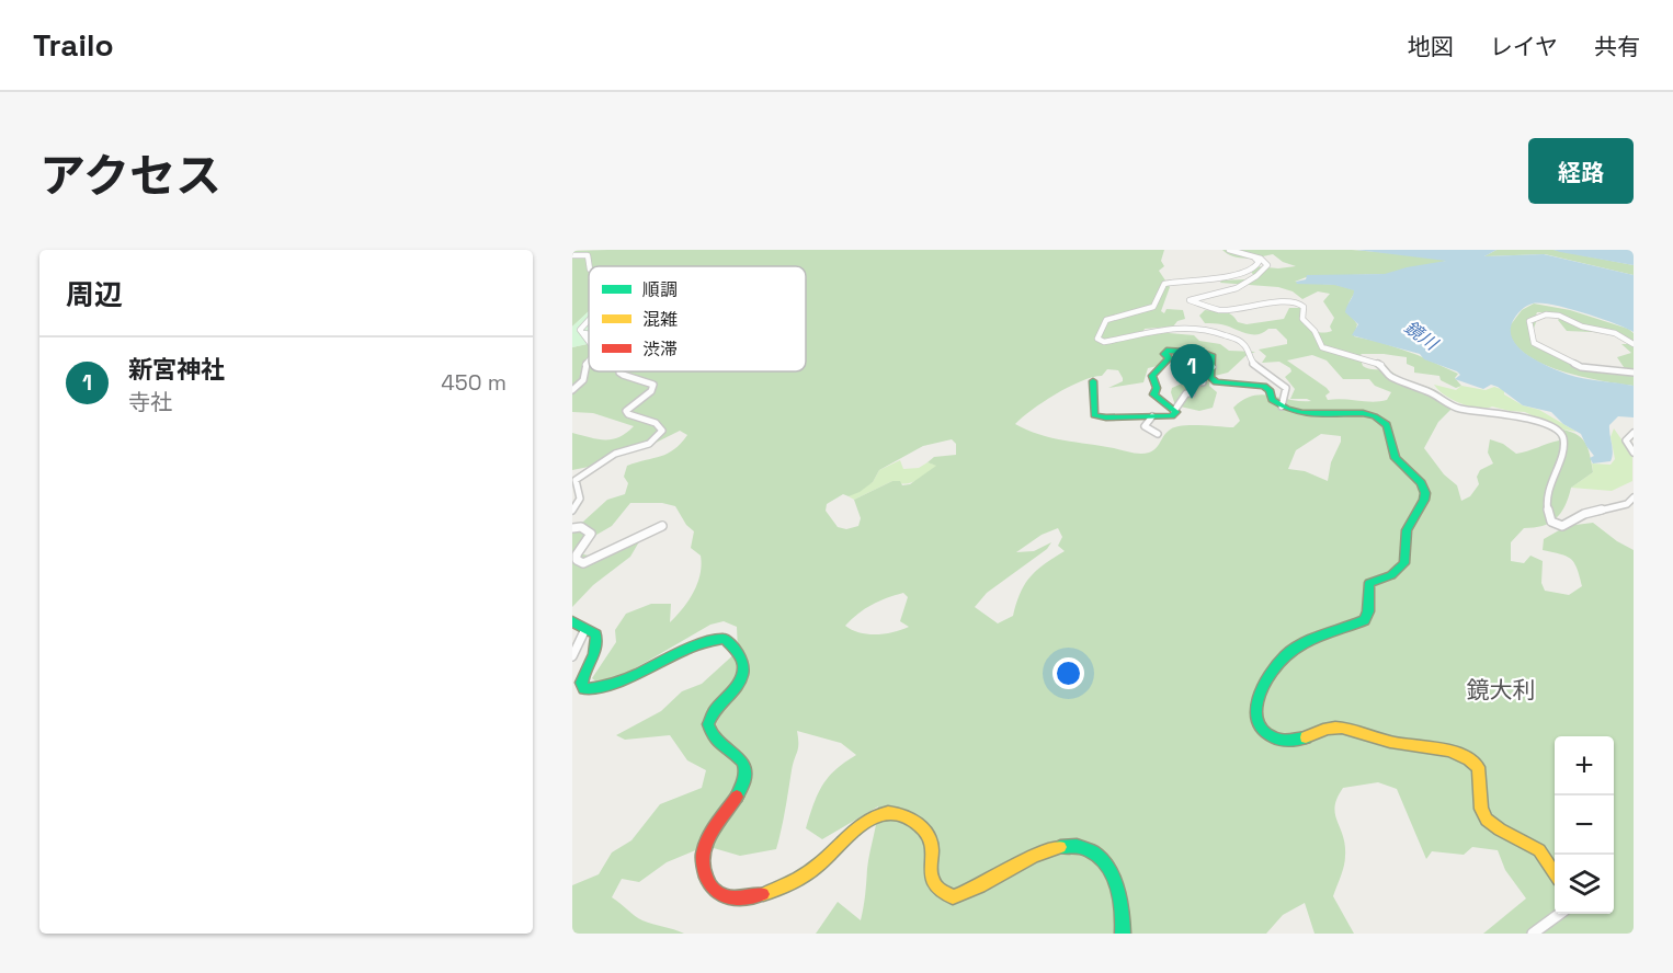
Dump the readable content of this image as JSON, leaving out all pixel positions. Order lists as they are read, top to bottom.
{
  "districts": ["鏡大利"],
  "water": ["鏡川"],
  "legend": ["順調", "混雑", "渋滞"],
  "page": {
    "header": "Trailo",
    "nav": ["地図", "レイヤ", "共有"],
    "title": "アクセス",
    "buttons": "経路",
    "heading": "周辺",
    "list": [
      {
        "mark": "1",
        "name": "新宮神社",
        "note": "寺社",
        "value": "450 m"
      }
    ],
    "pins": "1",
    "map_buttons": ["+", "−"]
  }
}
